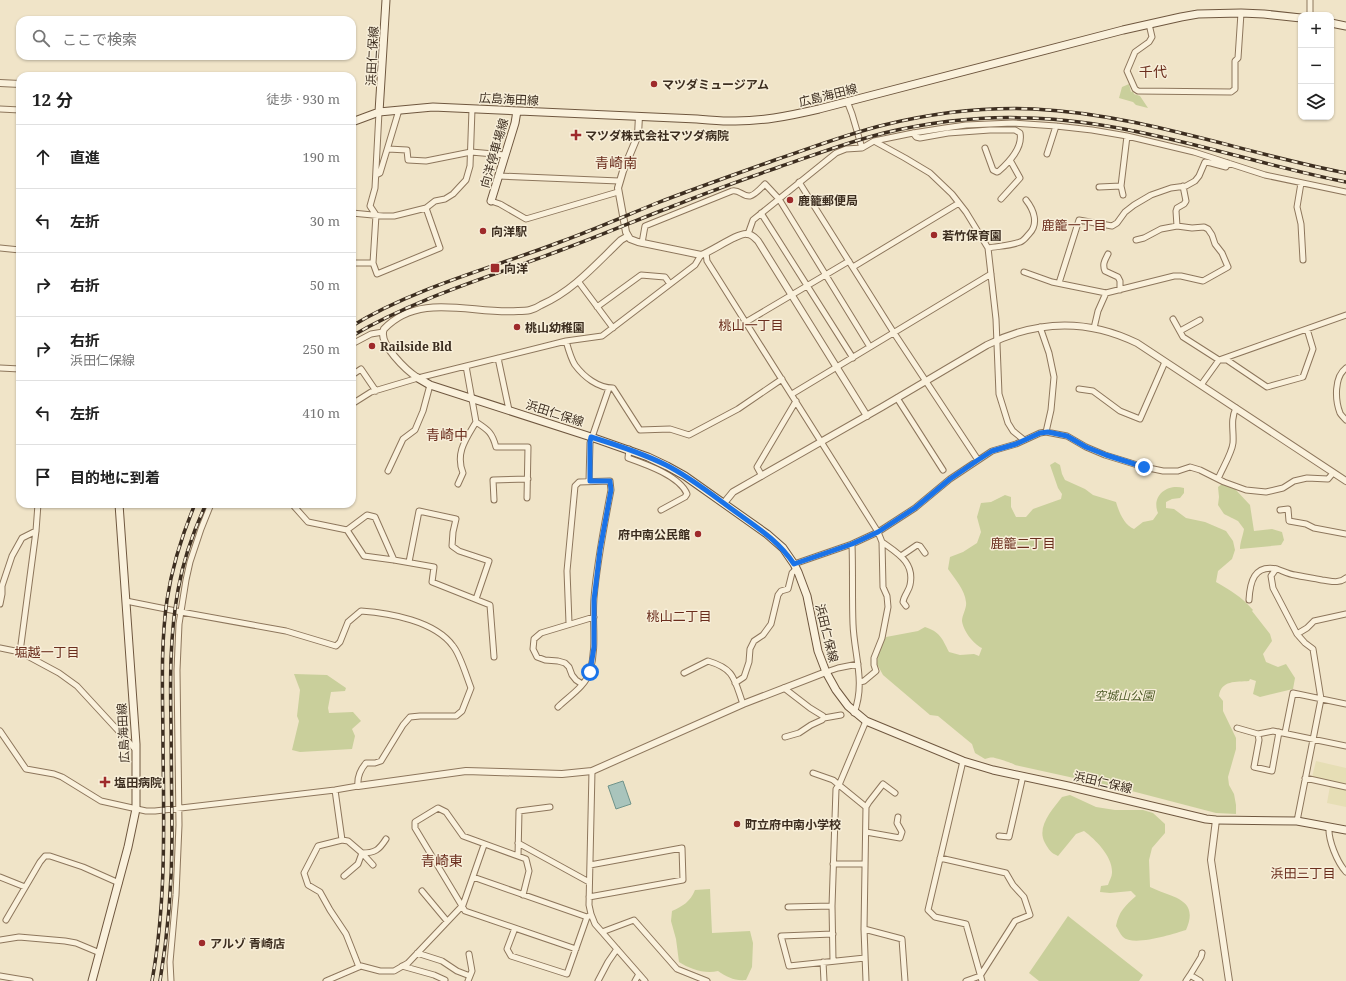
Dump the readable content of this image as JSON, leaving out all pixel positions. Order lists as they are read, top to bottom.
{
  "streets": {
    "main road": ["浜田仁保線", "広島海田線", "向洋停車場線"]
  },
  "crossings": [
    ["浜田仁保線", "広島海田線"],
    ["広島海田線", "向洋停車場線"]
  ],
  "districts": [
    "千代",
    "青崎南",
    "鹿籠一丁目",
    "桃山一丁目",
    "青崎中",
    "鹿籠二丁目",
    "桃山二丁目",
    "堀越一丁目",
    "青崎東",
    "浜田三丁目"
  ],
  "parks": ["空城山公園"],
  "places": {
    "other": [
      "マツダミュージアム",
      "鹿籠郵便局",
      "向洋駅",
      "若竹保育園",
      "桃山幼稚園",
      "Railside Bld",
      "府中南公民館",
      "町立府中南小学校",
      "アルゾ 青崎店"
    ],
    "health": ["マツダ株式会社マツダ病院", "塩田病院"],
    "transit": ["向洋"]
  },
  "page": {
    "map_buttons": ["+", "−"],
    "search": "ここで検索",
    "heading": ["12 分", "徒歩 · 930 m"],
    "list": [
      ["直進", "190 m"],
      ["左折", "30 m"],
      ["右折", "50 m"],
      ["右折", "浜田仁保線", "250 m"],
      ["左折", "410 m"],
      "目的地に到着"
    ]
  }
}
